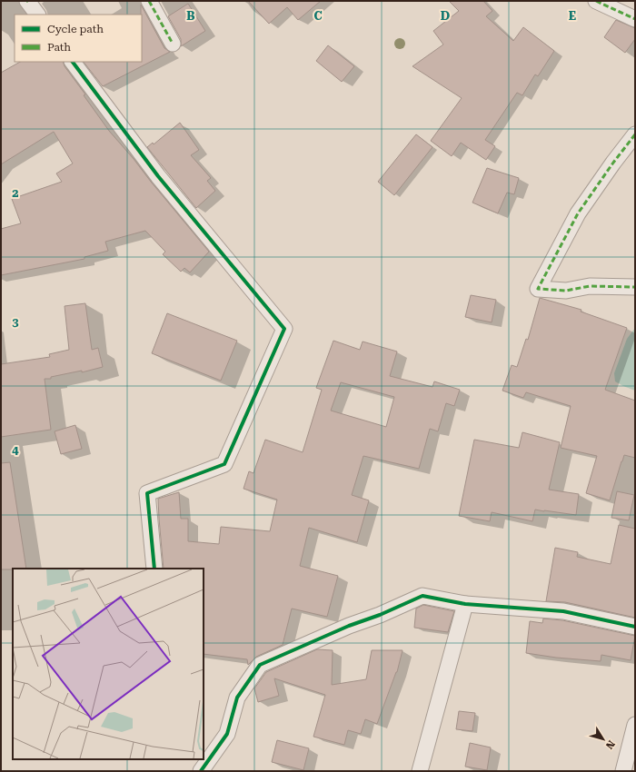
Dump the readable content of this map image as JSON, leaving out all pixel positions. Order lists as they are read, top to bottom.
{
  "legend": ["Cycle path", "Path"],
  "north": "bottom right",
  "grid": {
    "columns": [
      "B",
      "C",
      "D",
      "E"
    ],
    "rows": ["2", "3", "4"]
  }
}
